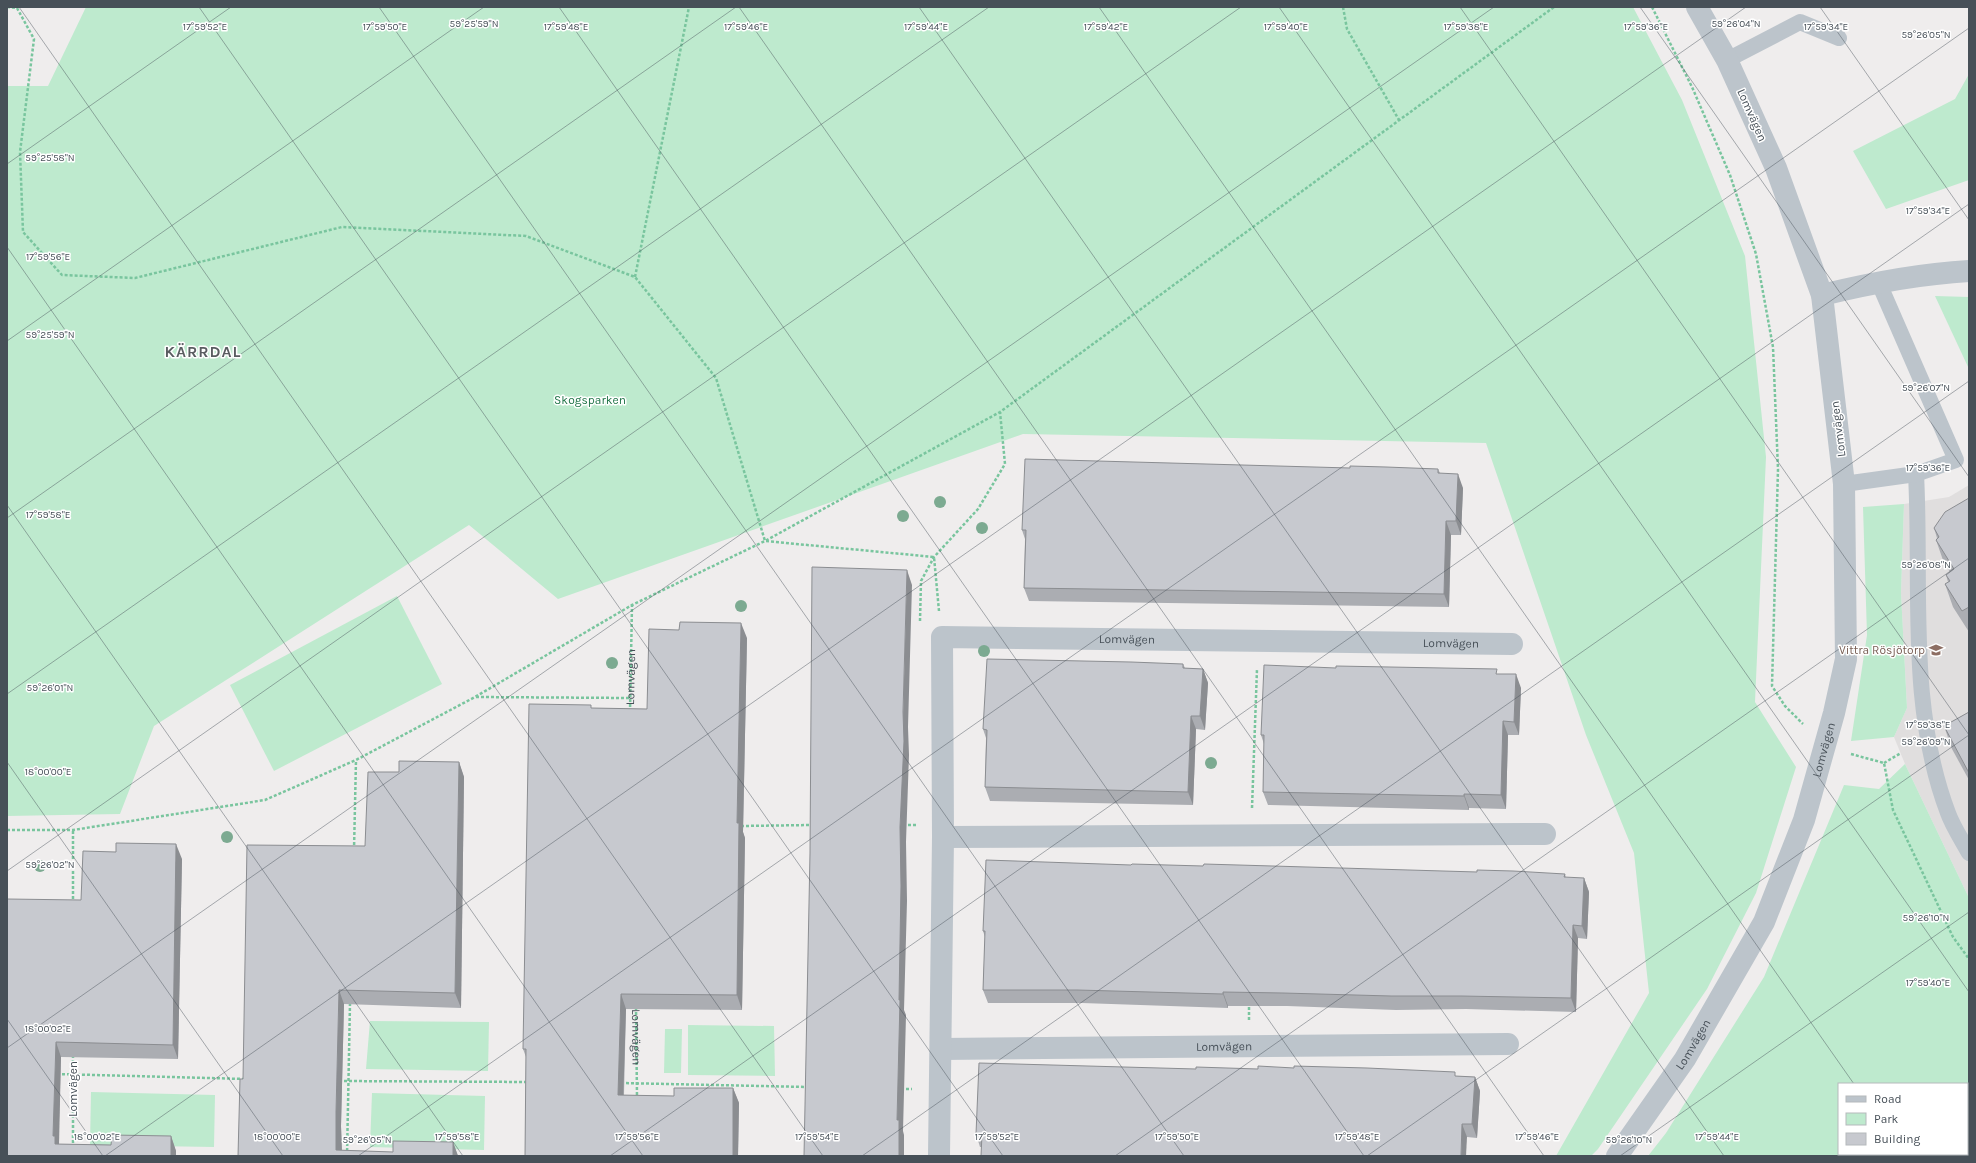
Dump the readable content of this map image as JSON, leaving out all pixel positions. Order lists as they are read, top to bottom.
{
  "streets": {
    "street": ["Lomvägen"]
  },
  "districts": ["KÄRRDAL"],
  "parks": ["Skogsparken"],
  "places": {
    "school or university": ["Vittra Rösjötorp"]
  },
  "legend": ["Road", "Park", "Building"],
  "coordinates": [
    "59°25'59\"N",
    "59°26'04\"N",
    "17°59'50\"E",
    "17°59'48\"E",
    "17°59'46\"E",
    "17°59'40\"E",
    "17°59'36\"E",
    "17°59'34\"E",
    "17°59'52\"E",
    "17°59'44\"E",
    "17°59'42\"E",
    "17°59'38\"E",
    "59°26'05\"N",
    "59°25'58\"N",
    "17°59'56\"E",
    "59°26'07\"N",
    "17°59'58\"E",
    "59°26'08\"N",
    "59°26'01\"N",
    "59°26'09\"N",
    "18°00'00\"E",
    "59°26'02\"N",
    "59°26'10\"N",
    "18°00'02\"E",
    "17°59'54\"E"
  ]
}
